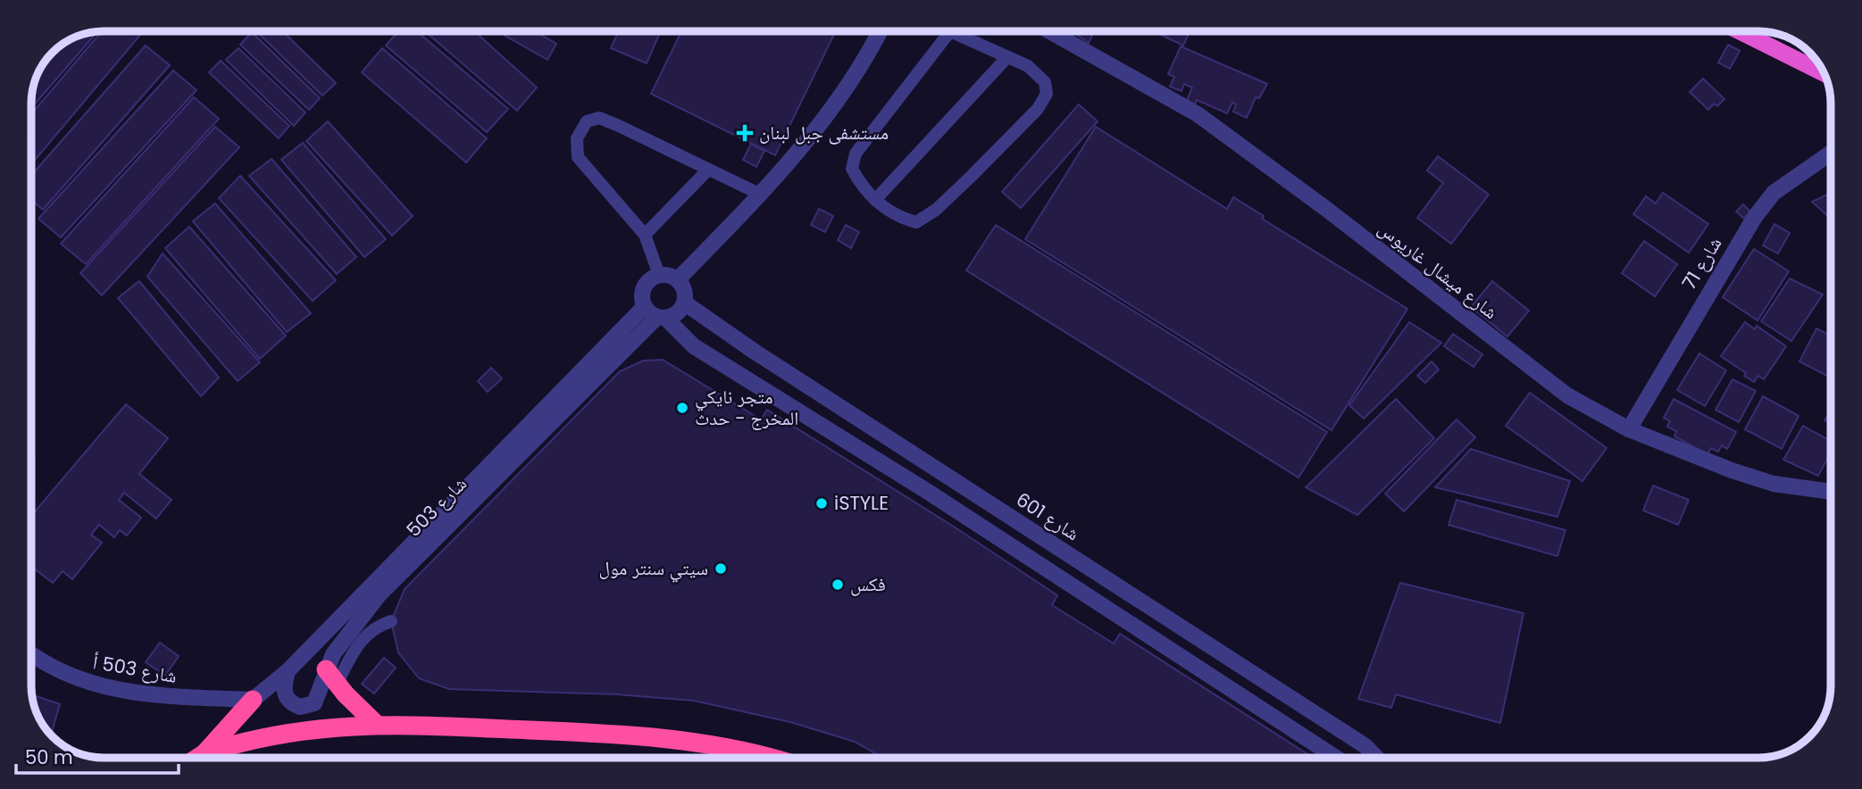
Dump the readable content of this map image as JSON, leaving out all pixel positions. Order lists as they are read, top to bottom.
{
  "streets": {
    "street": [
      "شارع 71",
      "شارع ميشال غاريوس",
      "شارع 503",
      "شارع 601",
      "شارع 503 أ"
    ]
  },
  "crossings": [
    ["شارع 71", "شارع ميشال غاريوس"],
    ["شارع 503", "شارع 601"],
    ["شارع 503", "شارع 503 أ"]
  ],
  "places": {
    "health": ["مستشفى جبل لبنان"],
    "other": [
      "متجر نايكي المخرج - حدث",
      "iSTYLE",
      "سيتي سنتر مول",
      "فكس"
    ]
  },
  "scale_bar": "50 m"
}
